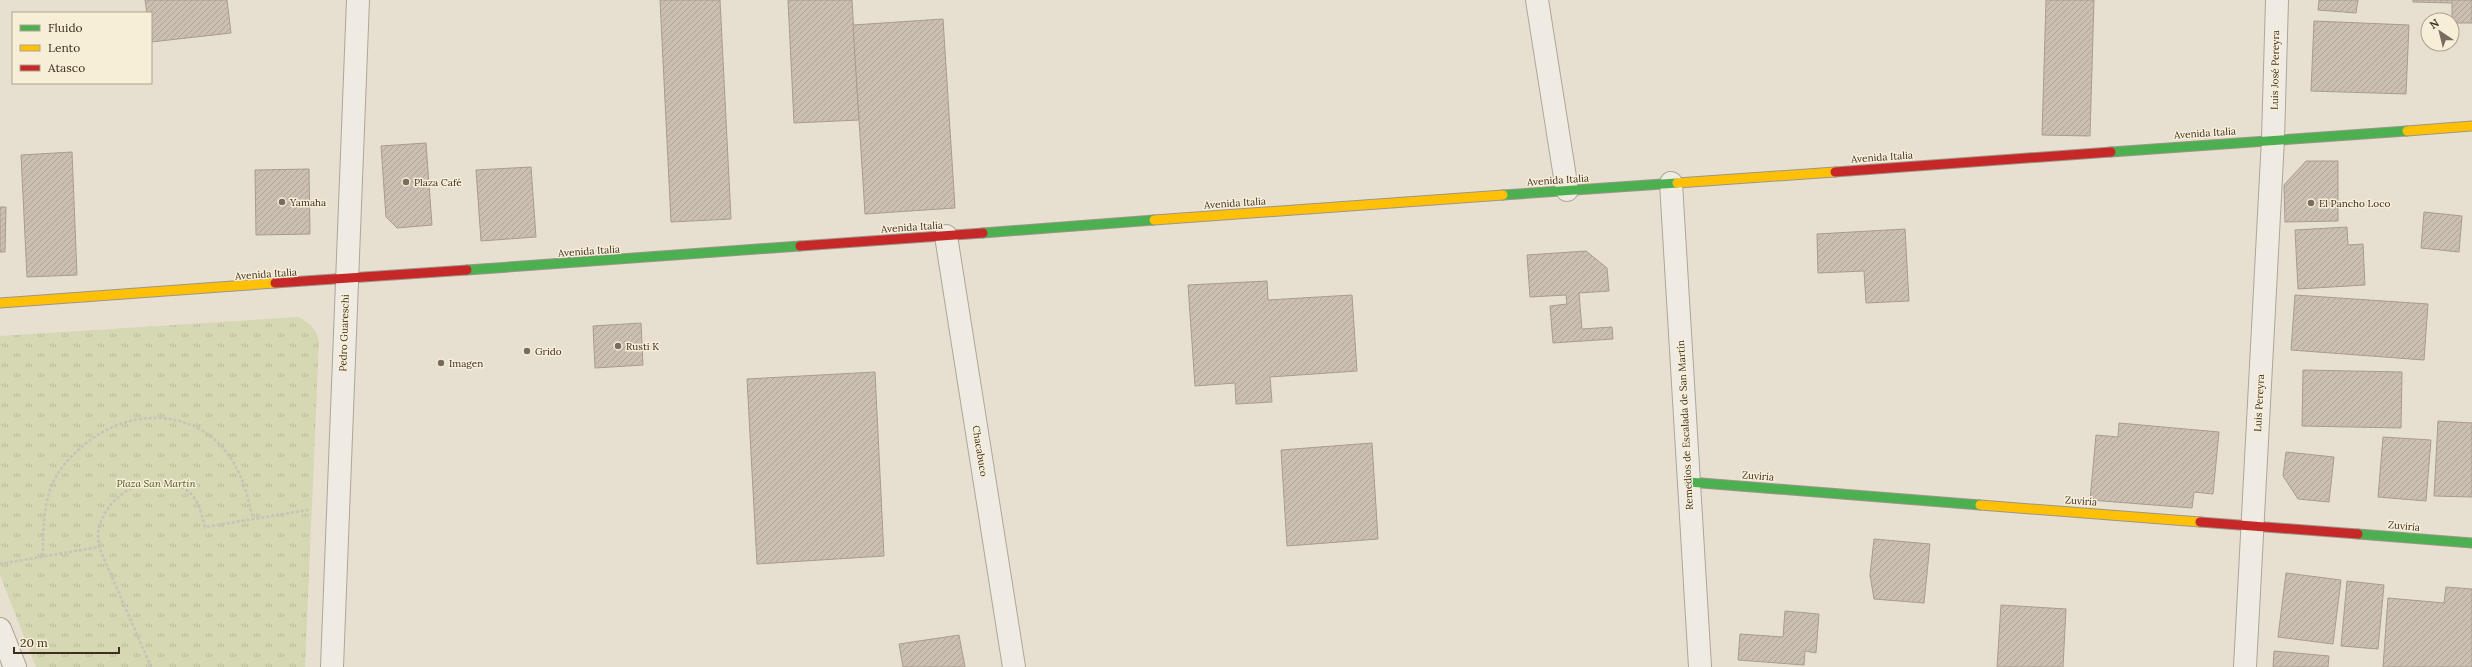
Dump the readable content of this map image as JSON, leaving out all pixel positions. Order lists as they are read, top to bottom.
{
  "streets": {
    "street": [
      "Luis José Pereyra",
      "Avenida Italia",
      "Pedro Guareschi",
      "Luis Pereyra",
      "Remedios de Escalada de San Martín",
      "Chacabuco",
      "Zuviría"
    ]
  },
  "crossings": [
    ["Luis José Pereyra", "Avenida Italia"],
    ["Luis José Pereyra", "Luis Pereyra"],
    ["Avenida Italia", "Pedro Guareschi"],
    ["Avenida Italia", "Luis Pereyra"],
    ["Avenida Italia", "Remedios de Escalada de San Martín"],
    ["Avenida Italia", "Chacabuco"],
    ["Luis Pereyra", "Zuviría"],
    ["Remedios de Escalada de San Martín", "Zuviría"]
  ],
  "parks": ["Plaza San Martín"],
  "places": [
    "Plaza Café",
    "Yamaha",
    "El Pancho Loco",
    "Rusti K",
    "Grido",
    "Imagen"
  ],
  "legend": ["Fluido", "Lento", "Atasco"],
  "scale_bar": "20 m",
  "north": "top left"
}
